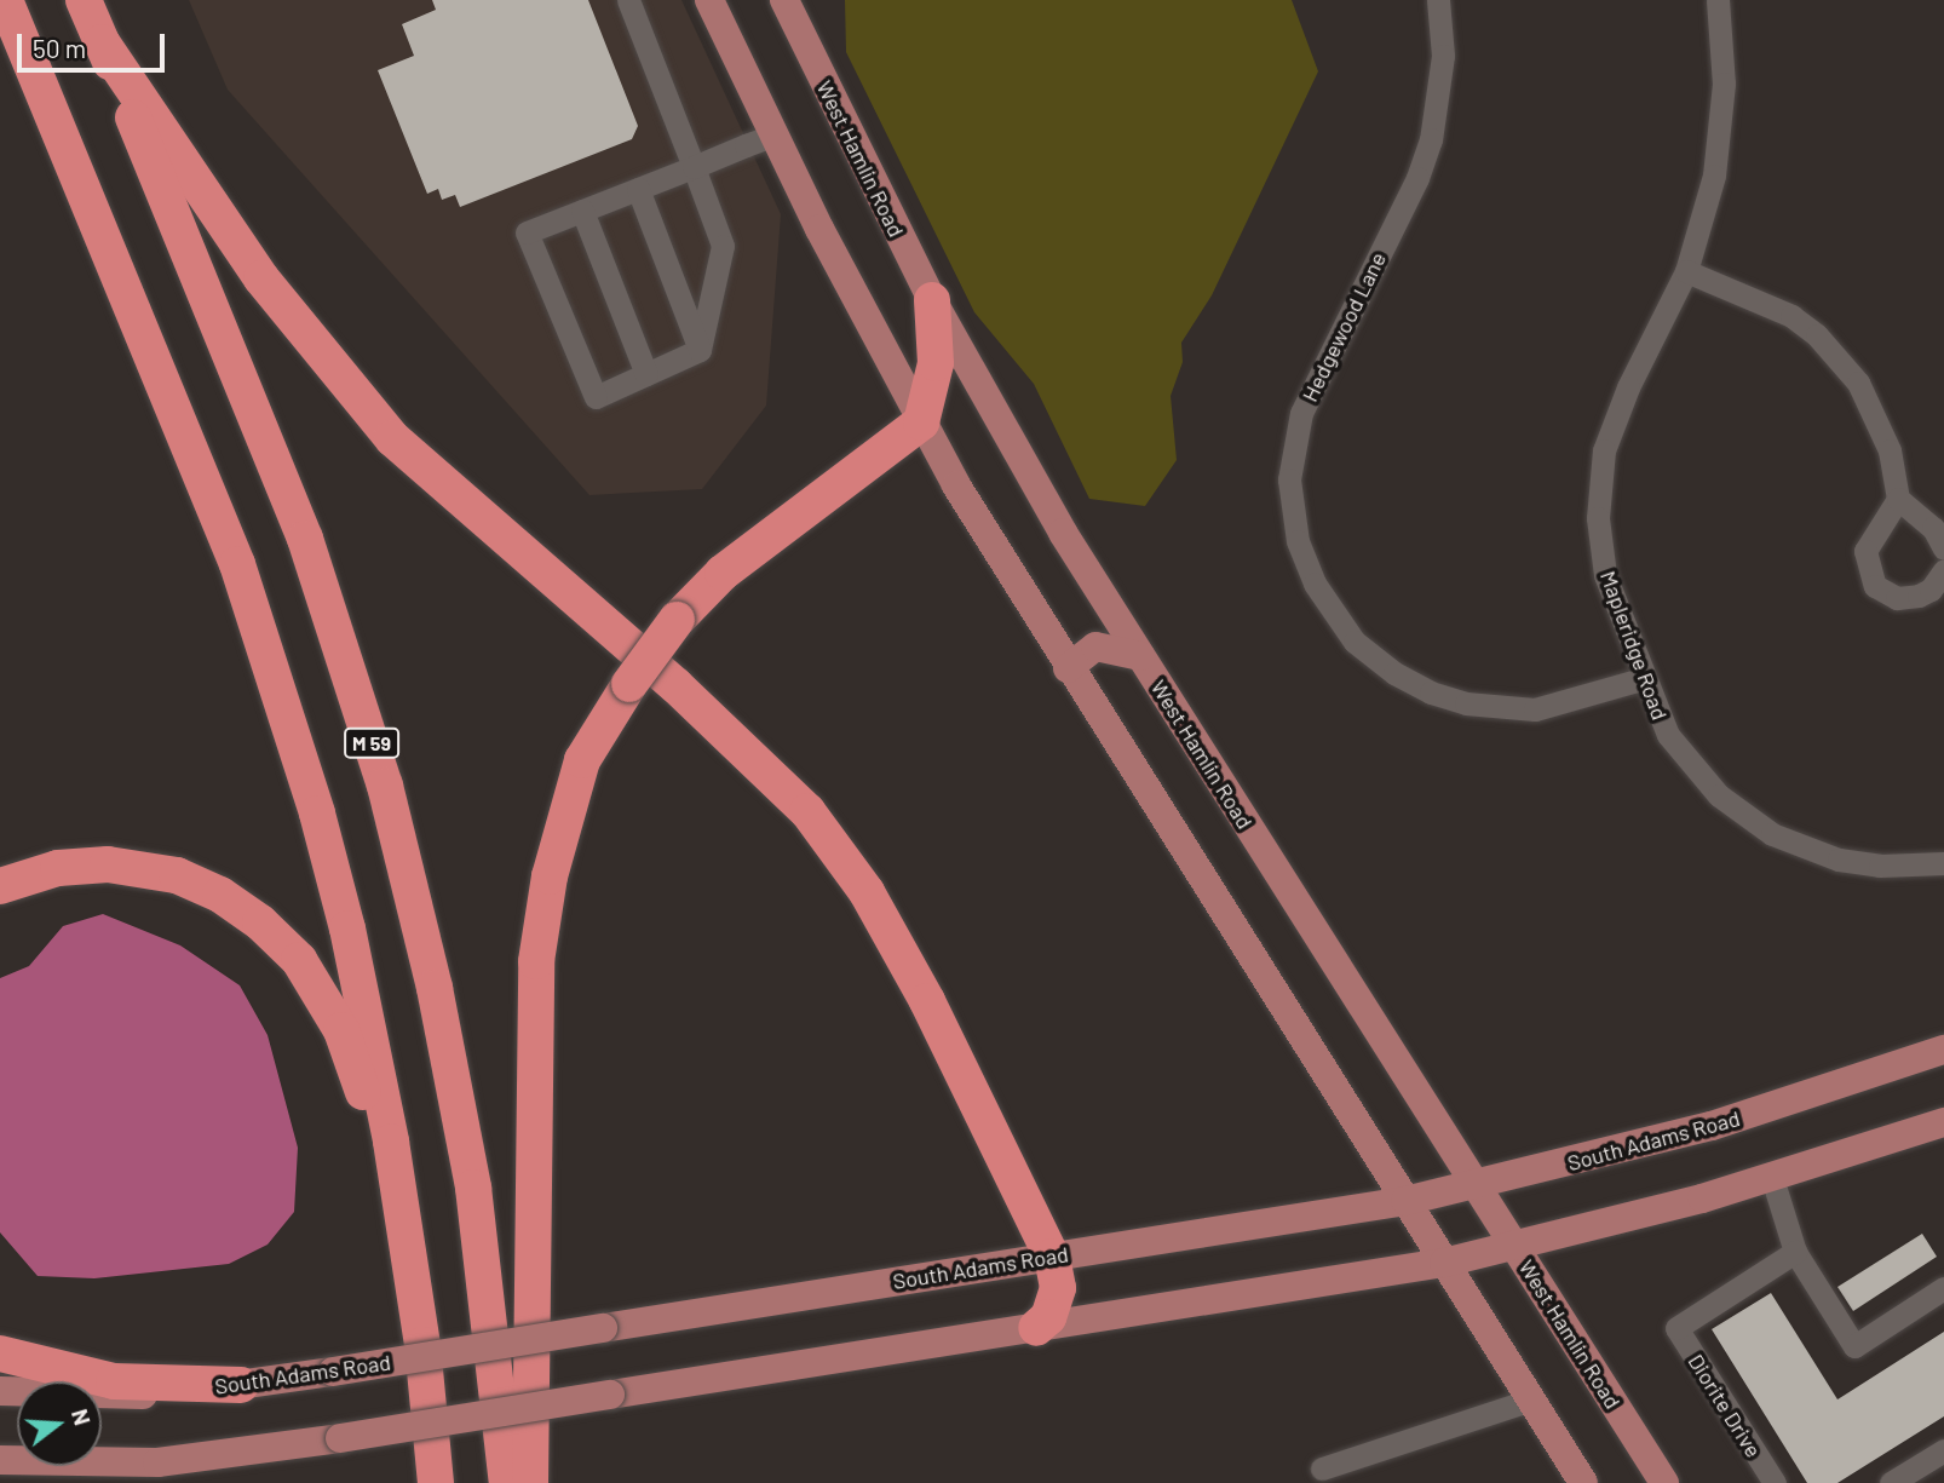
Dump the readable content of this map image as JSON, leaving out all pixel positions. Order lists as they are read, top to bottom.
{
  "streets": {
    "highway": ["M 59"],
    "main road": ["West Hamlin Road", "South Adams Road"],
    "street": ["Hedgewood Lane", "Mapleridge Road", "Diorite Drive"]
  },
  "crossings": [
    ["West Hamlin Road", "South Adams Road"],
    ["Hedgewood Lane", "Mapleridge Road"]
  ],
  "scale_bar": "50 m",
  "north": "right"
}
